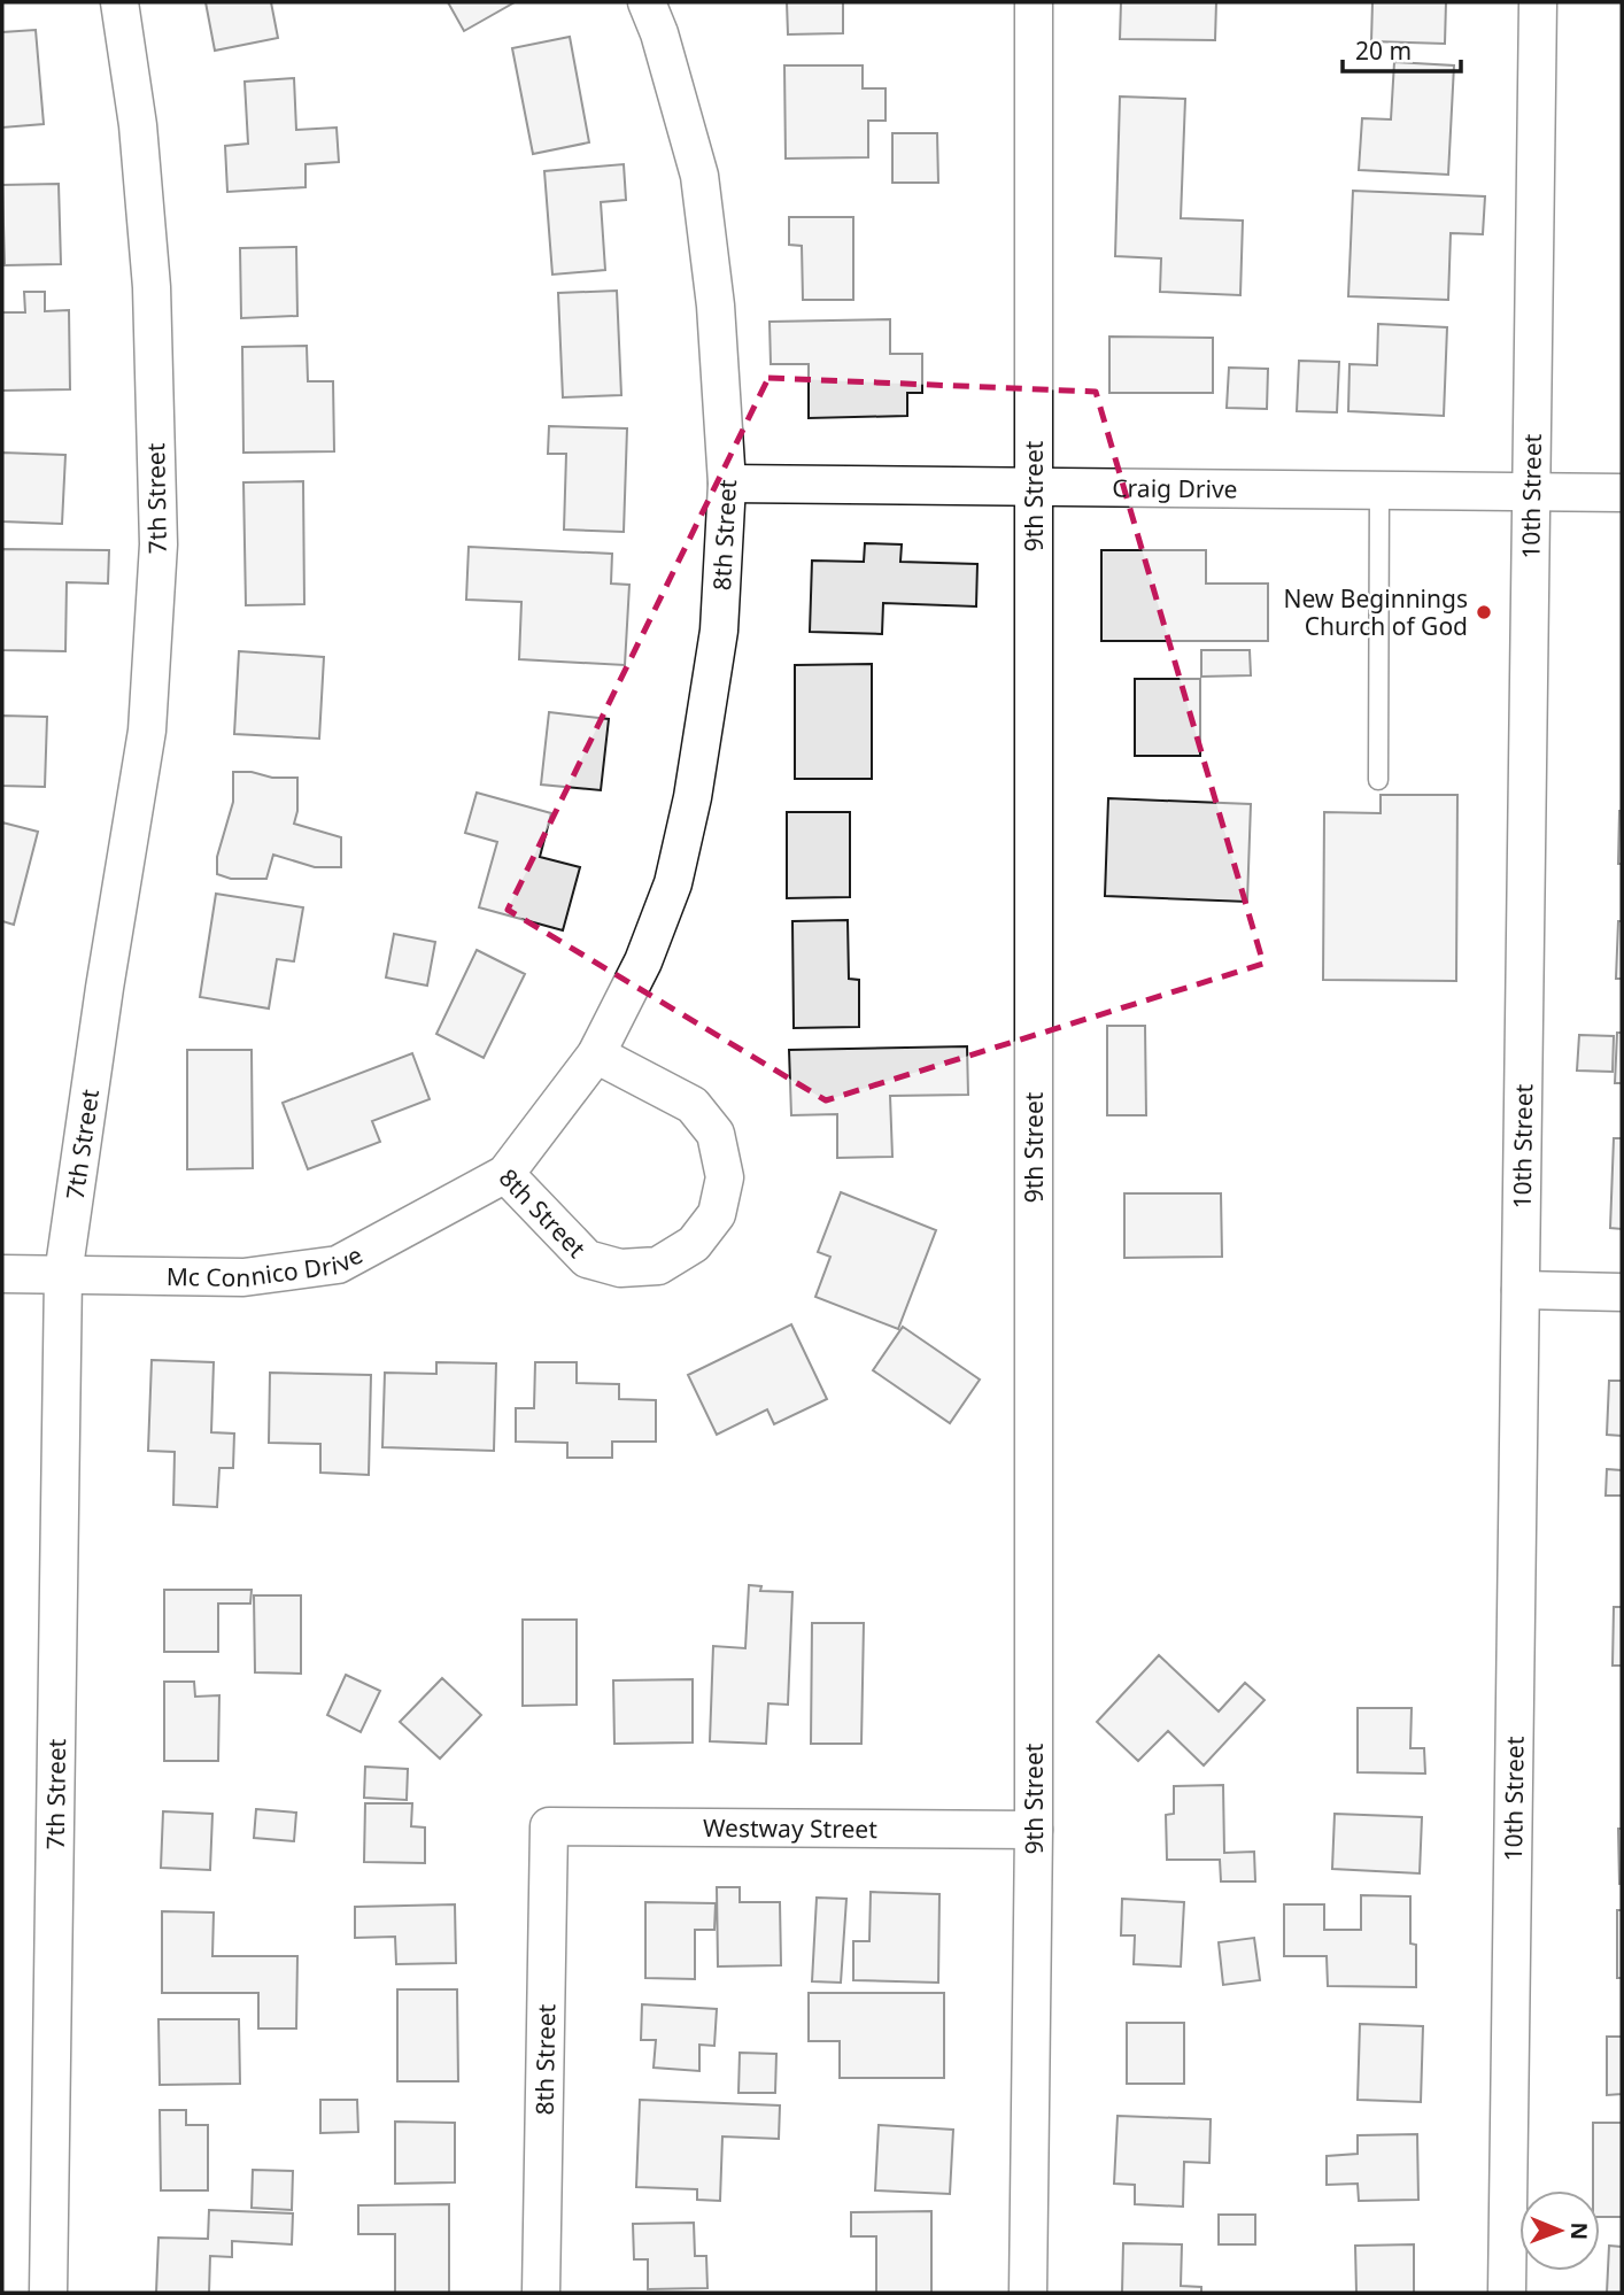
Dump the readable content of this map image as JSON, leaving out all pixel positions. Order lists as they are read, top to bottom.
{
  "streets": {
    "street": [
      "Craig Drive",
      "9th Street",
      "10th Street",
      "7th Street",
      "8th Street",
      "Mc Connico Drive",
      "Westway Street"
    ]
  },
  "crossings": [
    ["Craig Drive", "9th Street"],
    ["Craig Drive", "10th Street"],
    ["Craig Drive", "8th Street"],
    ["9th Street", "Westway Street"],
    ["7th Street", "Mc Connico Drive"],
    ["8th Street", "Mc Connico Drive"],
    ["8th Street", "Westway Street"]
  ],
  "places": ["New Beginnings Church of God"],
  "scale_bar": "20 m",
  "north": "right"
}
